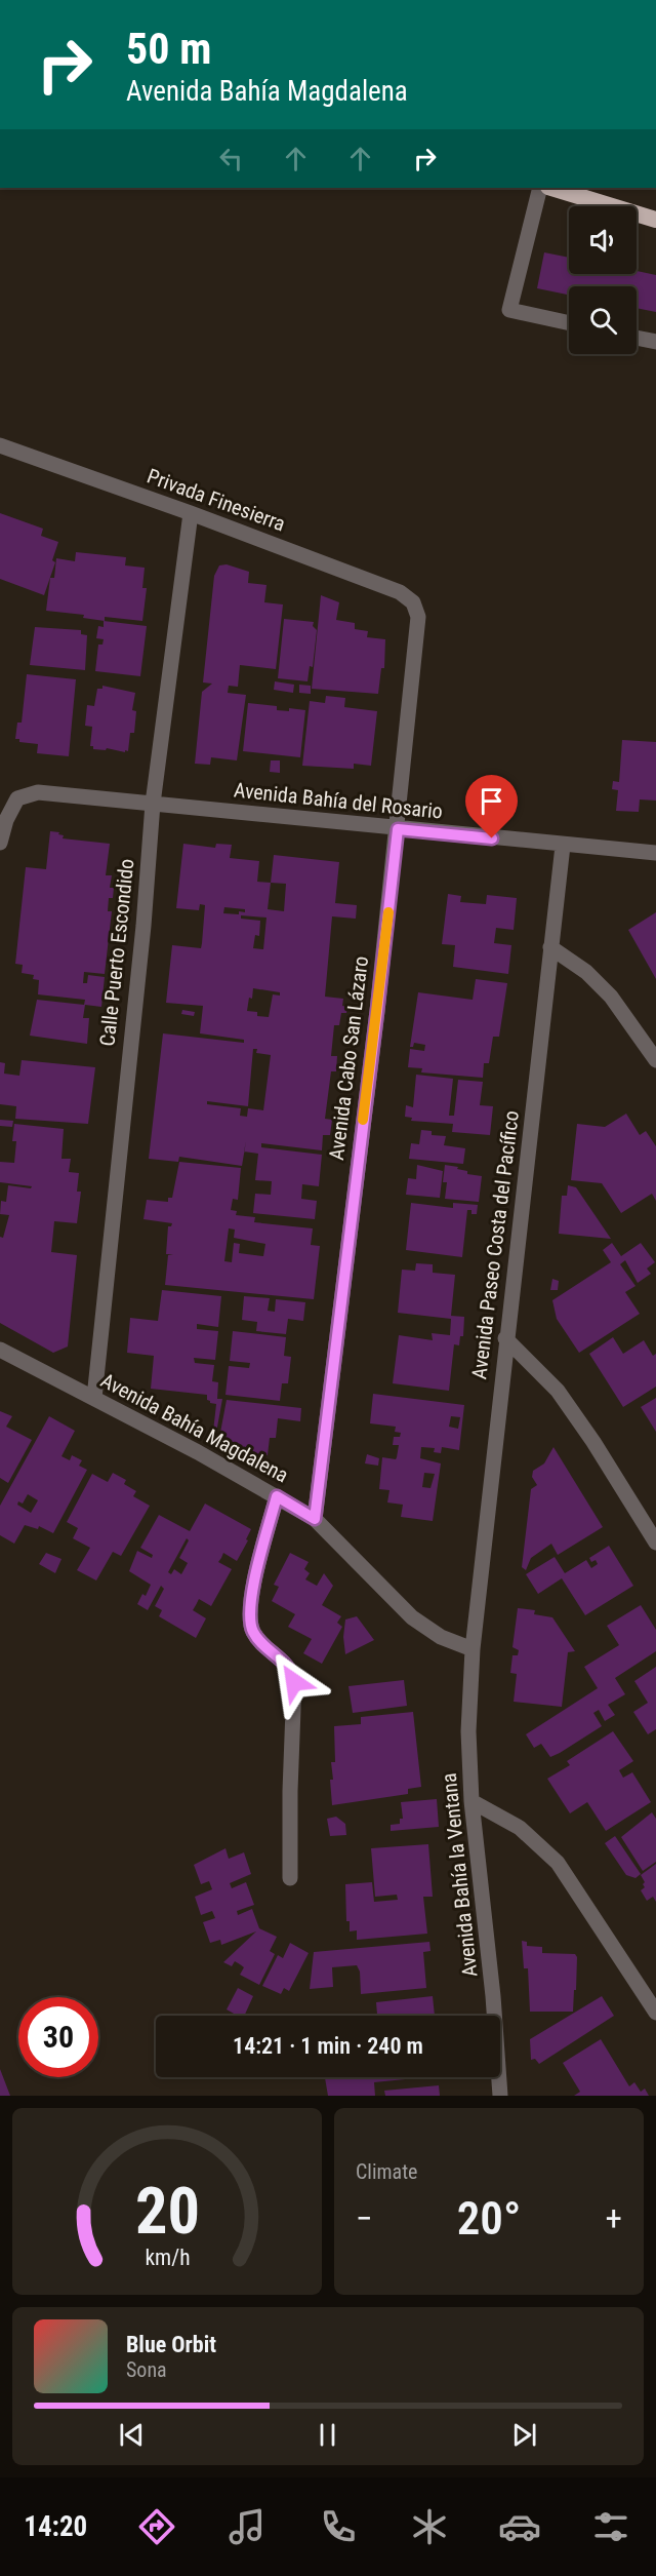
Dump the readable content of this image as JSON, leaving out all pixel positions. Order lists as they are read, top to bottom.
{
  "streets": {
    "street": [
      "Privada Finesierra",
      "Avenida Bahía del Rosario",
      "Calle Puerto Escondido",
      "Avenida Cabo San Lázaro",
      "Avenida Paseo Costa del Pacífico",
      "Avenida Bahía Magdalena",
      "Avenida Bahía la Ventana"
    ]
  },
  "crossings": [
    ["Privada Finesierra", "Calle Puerto Escondido"],
    ["Privada Finesierra", "Avenida Cabo San Lázaro"],
    ["Avenida Bahía del Rosario", "Calle Puerto Escondido"],
    ["Avenida Bahía del Rosario", "Avenida Cabo San Lázaro"],
    ["Avenida Bahía del Rosario", "Avenida Paseo Costa del Pacífico"],
    ["Calle Puerto Escondido", "Avenida Bahía Magdalena"],
    ["Avenida Cabo San Lázaro", "Avenida Bahía Magdalena"],
    ["Avenida Paseo Costa del Pacífico", "Avenida Bahía Magdalena"],
    ["Avenida Paseo Costa del Pacífico", "Avenida Bahía la Ventana"],
    ["Avenida Bahía Magdalena", "Avenida Bahía la Ventana"]
  ],
  "page": {
    "turn": ["50 m", "Avenida Bahía Magdalena"],
    "limit": "30",
    "trip": "14:21 · 1 min · 240 m",
    "tile": "Climate",
    "heat": ["−", "20°", "+"],
    "song": ["Blue Orbit", "Sona"],
    "tabs": "14:20",
    "gauge": ["20", "km/h"]
  }
}
